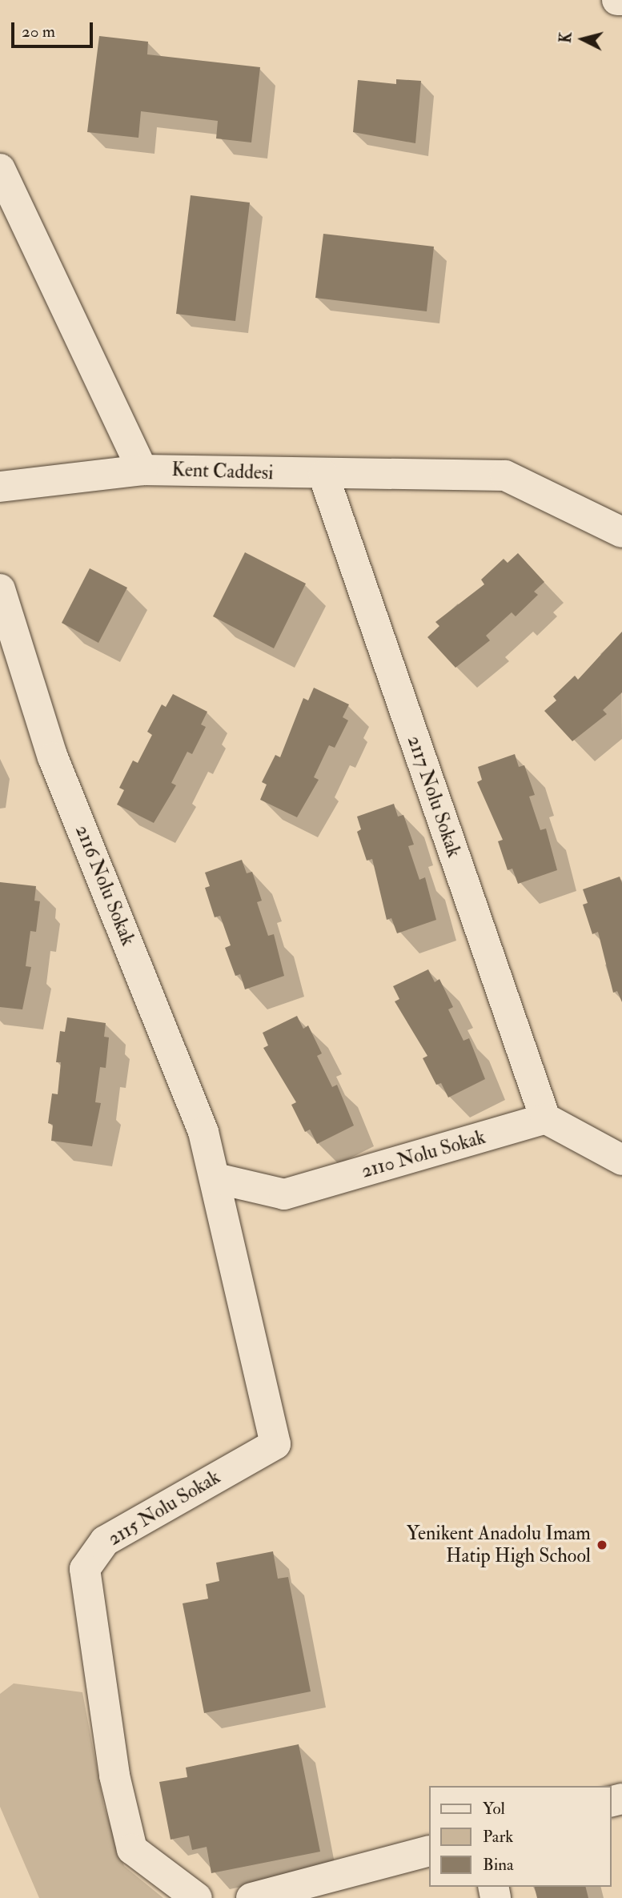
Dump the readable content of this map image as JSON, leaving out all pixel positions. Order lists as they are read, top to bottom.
{
  "streets": {
    "street": [
      "Kent Caddesi",
      "2117 Nolu Sokak",
      "2116 Nolu Sokak",
      "2110 Nolu Sokak",
      "2115 Nolu Sokak"
    ]
  },
  "crossings": [
    ["Kent Caddesi", "2117 Nolu Sokak"],
    ["2117 Nolu Sokak", "2110 Nolu Sokak"],
    ["2116 Nolu Sokak", "2110 Nolu Sokak"],
    ["2116 Nolu Sokak", "2115 Nolu Sokak"],
    ["2110 Nolu Sokak", "2115 Nolu Sokak"]
  ],
  "places": ["Yenikent Anadolu Imam Hatip High School"],
  "legend": ["Yol", "Park", "Bina"],
  "scale_bar": "20 m",
  "north": "left"
}
